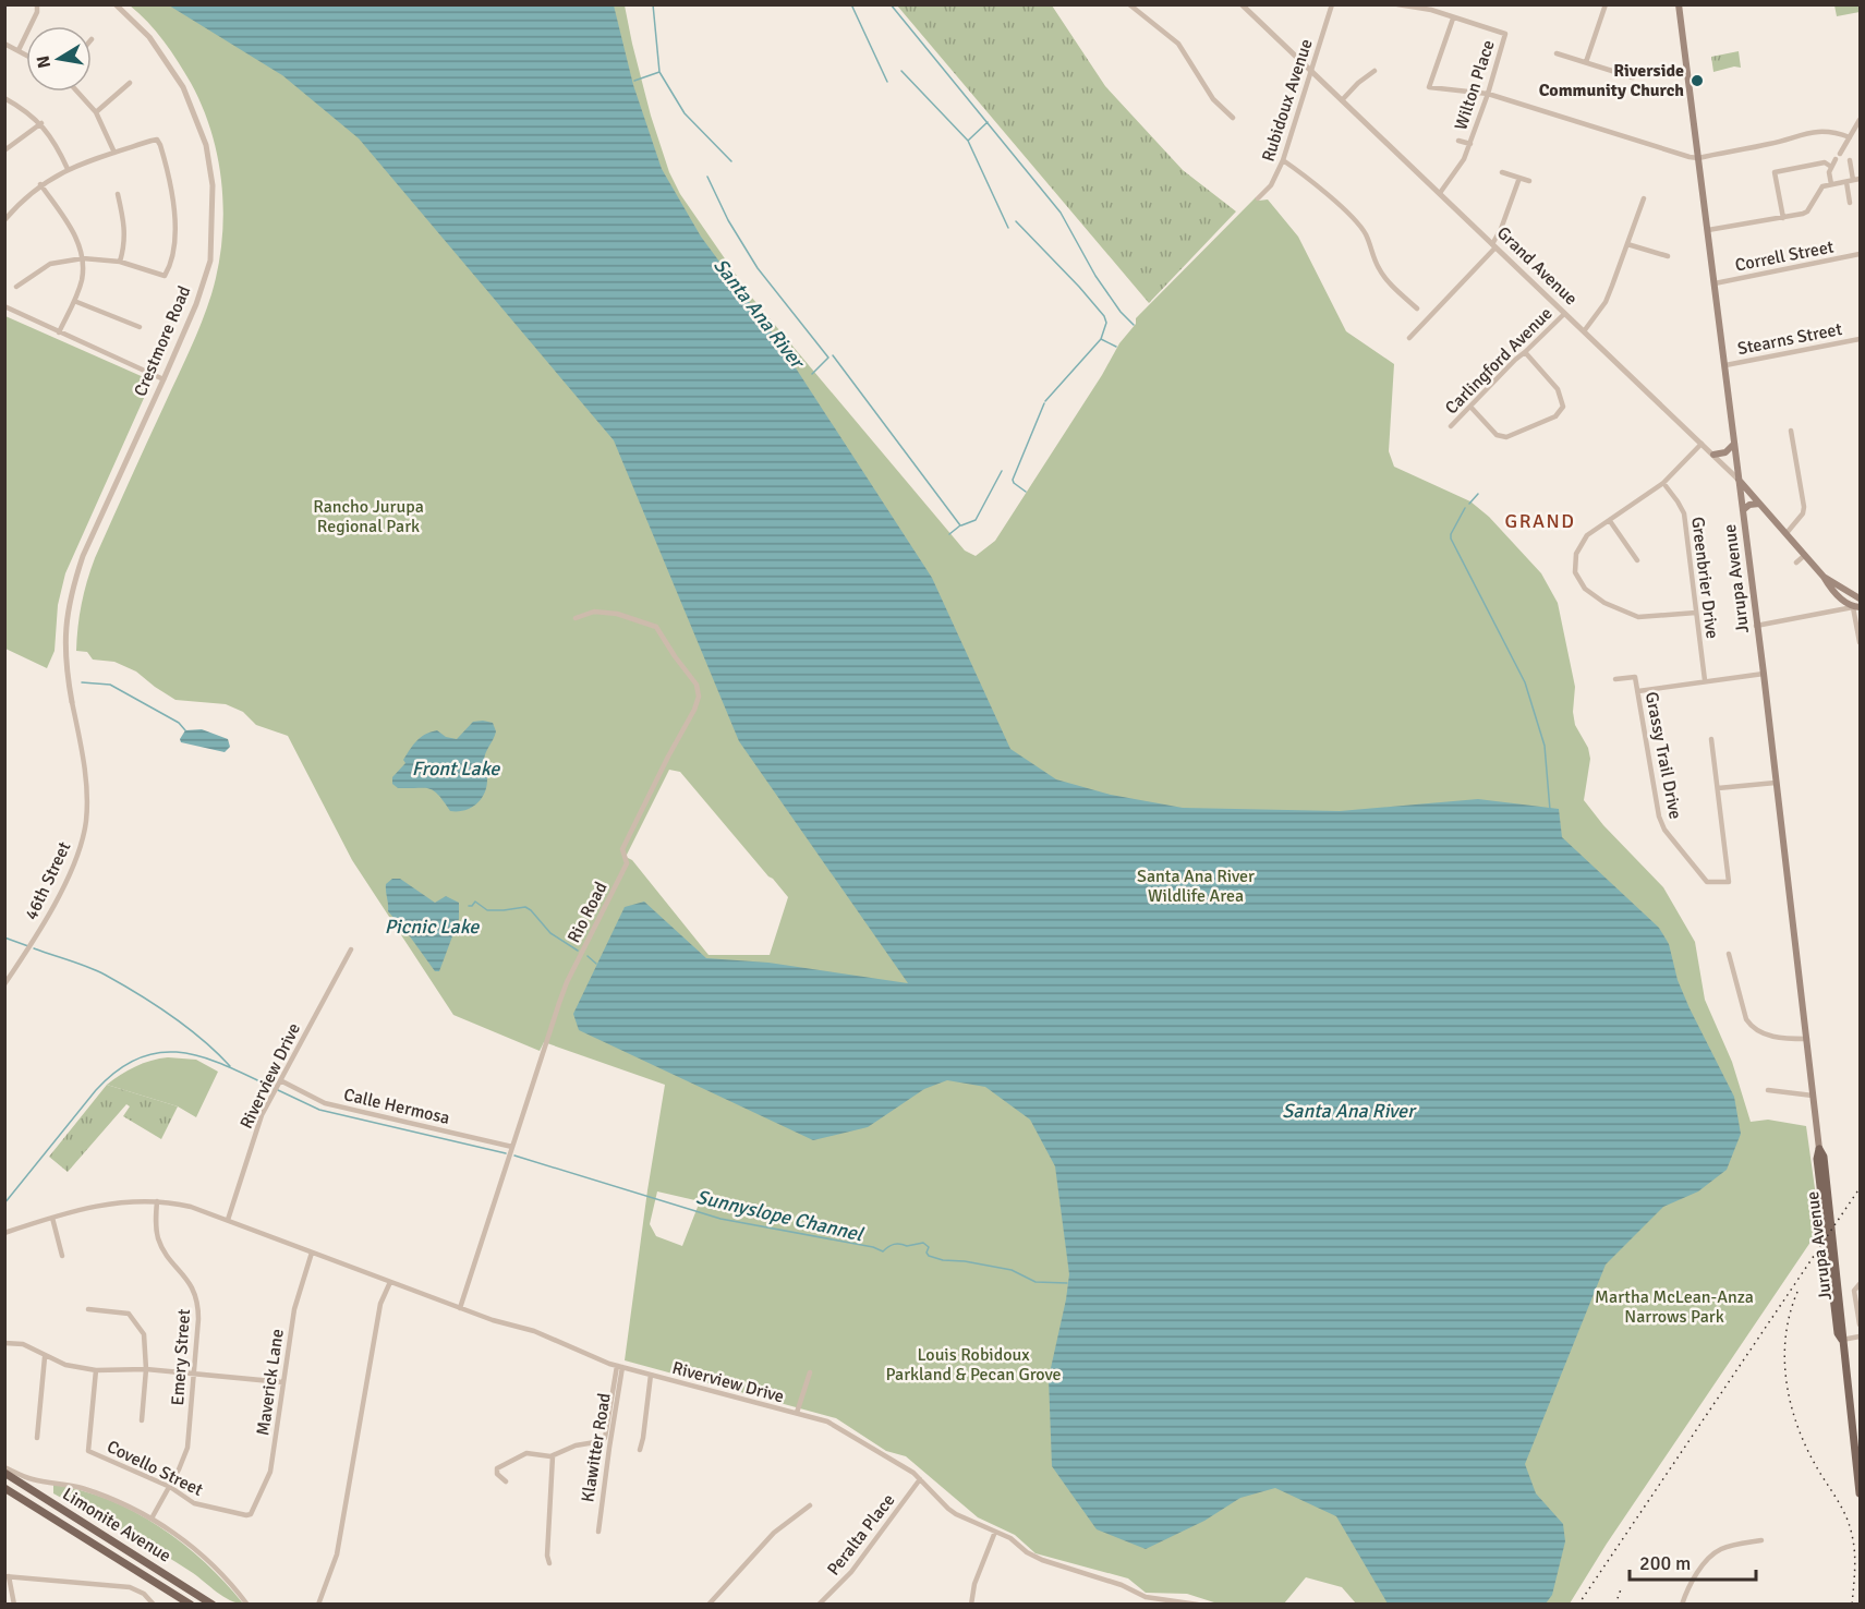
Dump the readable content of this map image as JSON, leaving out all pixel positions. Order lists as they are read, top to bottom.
{
  "streets": {
    "main road": ["Grand Avenue", "Jurupa Avenue", "Limonite Avenue"],
    "street": [
      "Wilton Place",
      "Rubidoux Avenue",
      "Correll Street",
      "Stearns Street",
      "Crestmore Road",
      "Carlingford Avenue",
      "Greenbrier Drive",
      "Grassy Trail Drive",
      "46th Street",
      "Rio Road",
      "Riverview Drive",
      "Calle Hermosa",
      "Emery Street",
      "Maverick Lane",
      "Klawitter Road",
      "Covello Street",
      "Peralta Place"
    ]
  },
  "crossings": [
    ["Wilton Place", "Grand Avenue"],
    ["Rubidoux Avenue", "Grand Avenue"],
    ["Correll Street", "Jurupa Avenue"],
    ["Grand Avenue", "Carlingford Avenue"],
    ["Grand Avenue", "Jurupa Avenue"],
    ["Stearns Street", "Jurupa Avenue"],
    ["Crestmore Road", "46th Street"],
    ["Rio Road", "Riverview Drive"],
    ["Rio Road", "Calle Hermosa"],
    ["Riverview Drive", "Calle Hermosa"],
    ["Riverview Drive", "Emery Street"],
    ["Riverview Drive", "Maverick Lane"],
    ["Riverview Drive", "Klawitter Road"],
    ["Riverview Drive", "Peralta Place"],
    ["Emery Street", "Covello Street"],
    ["Maverick Lane", "Covello Street"]
  ],
  "districts": ["GRAND"],
  "water": [
    "Santa Ana River",
    "Front Lake",
    "Picnic Lake",
    "Sunnyslope Channel"
  ],
  "parks": [
    "Rancho Jurupa Regional Park",
    "Santa Ana River Wildlife Area",
    "Martha McLean-Anza Narrows Park",
    "Louis Robidoux Parkland & Pecan Grove"
  ],
  "places": ["Riverside Community Church"],
  "scale_bar": "200 m",
  "north": "left"
}
